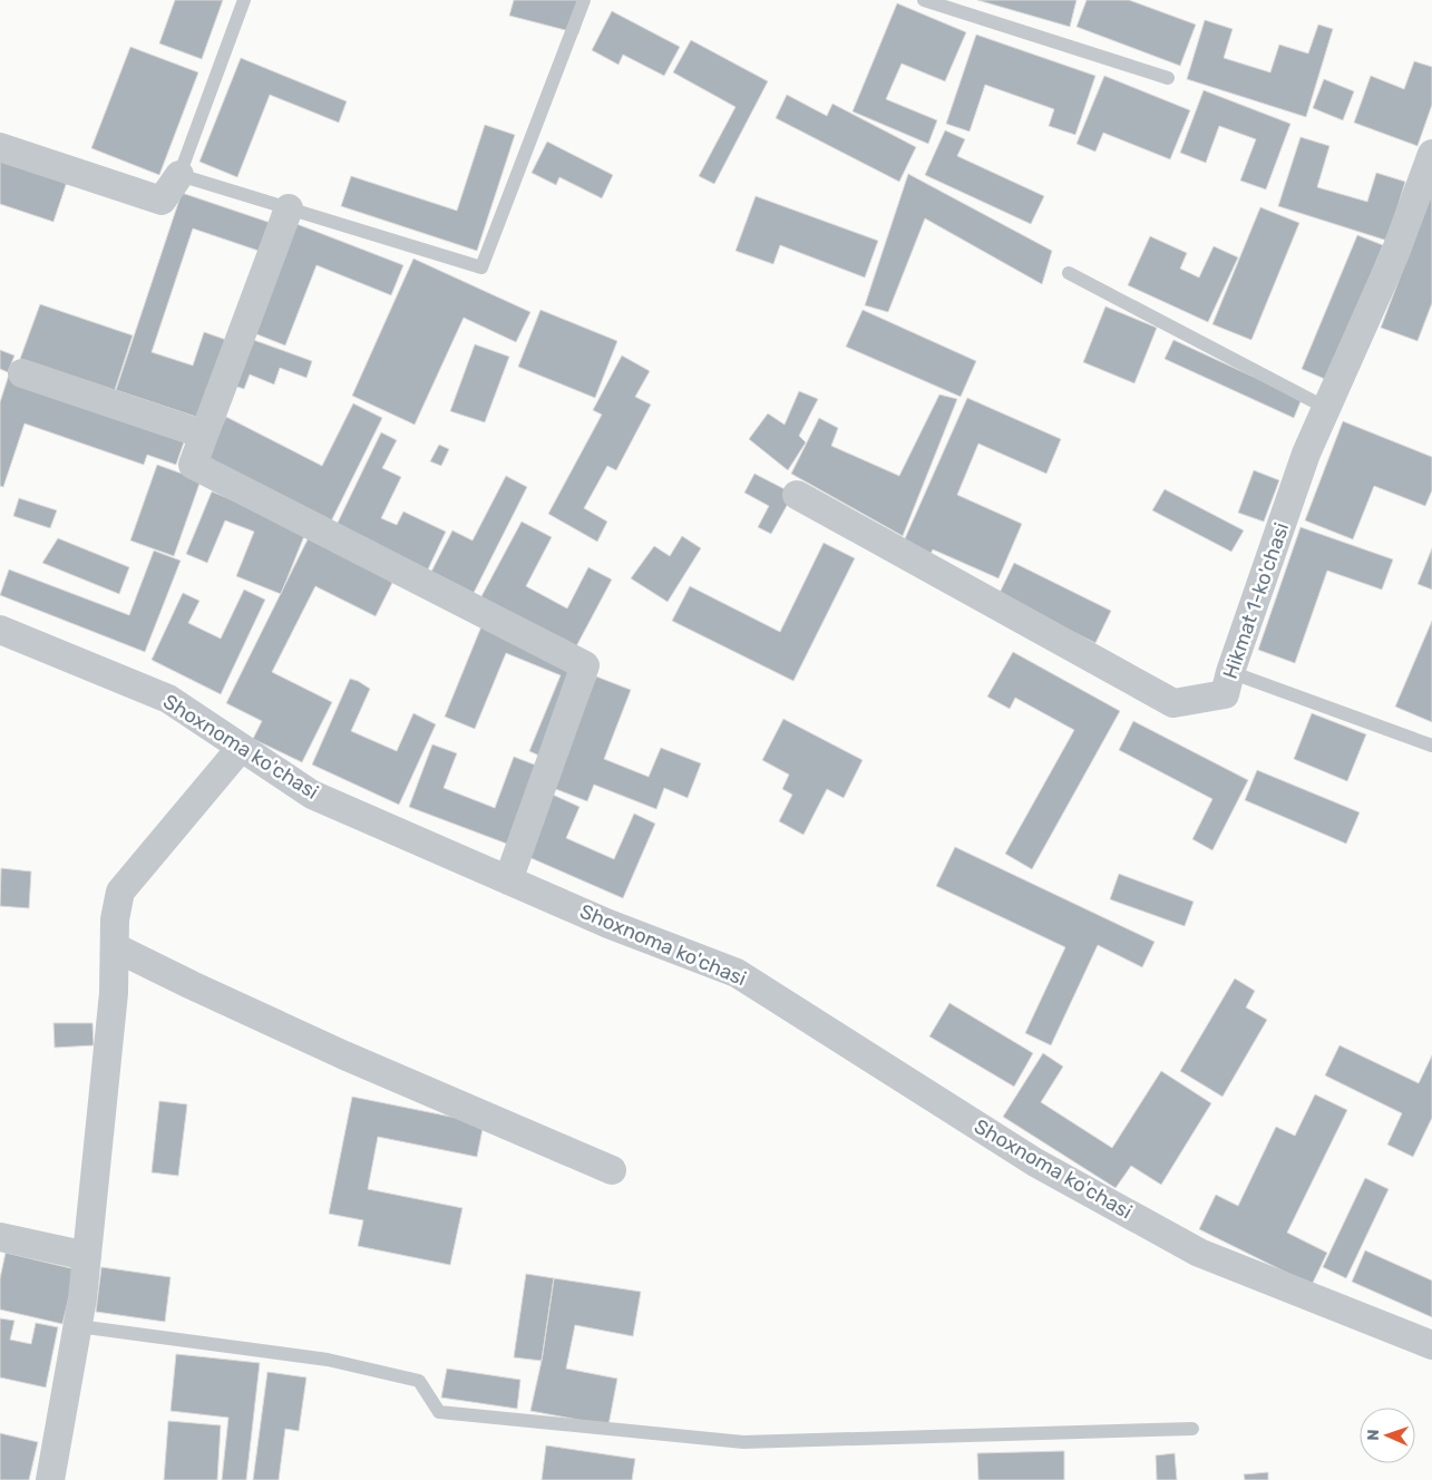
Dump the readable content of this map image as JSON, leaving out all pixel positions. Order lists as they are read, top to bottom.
{
  "streets": {
    "street": ["Hikmat 1-ko'chasi", "Shoxnoma ko'chasi"]
  },
  "north": "left"
}
